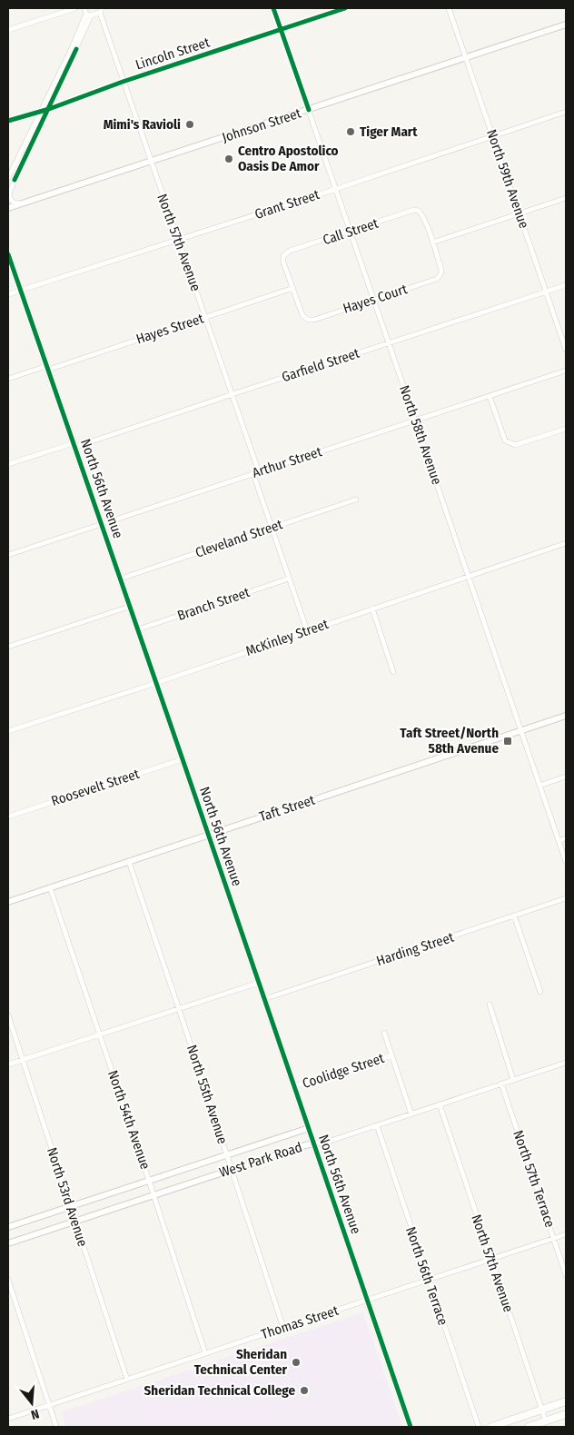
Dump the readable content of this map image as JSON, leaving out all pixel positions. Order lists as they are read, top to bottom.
{
  "streets": {
    "street": [
      "Lincoln Street",
      "Johnson Street",
      "North 59th Avenue",
      "Grant Street",
      "Call Street",
      "North 57th Avenue",
      "Hayes Court",
      "Hayes Street",
      "Garfield Street",
      "North 58th Avenue",
      "Arthur Street",
      "North 56th Avenue",
      "Cleveland Street",
      "Branch Street",
      "McKinley Street",
      "Roosevelt Street",
      "Taft Street",
      "Harding Street",
      "Coolidge Street",
      "North 55th Avenue",
      "North 54th Avenue",
      "West Park Road",
      "North 57th Terrace",
      "North 53rd Avenue",
      "North 56th Terrace",
      "Thomas Street"
    ]
  },
  "crossings": [
    ["Lincoln Street", "North 57th Avenue"],
    ["Lincoln Street", "North 58th Avenue"],
    ["Johnson Street", "North 59th Avenue"],
    ["Johnson Street", "North 57th Avenue"],
    ["Johnson Street", "North 58th Avenue"],
    ["North 59th Avenue", "Grant Street"],
    ["North 59th Avenue", "Garfield Street"],
    ["Grant Street", "North 57th Avenue"],
    ["Grant Street", "North 58th Avenue"],
    ["Grant Street", "North 56th Avenue"],
    ["Call Street", "Hayes Court"],
    ["Call Street", "Hayes Street"],
    ["Call Street", "North 58th Avenue"],
    ["North 57th Avenue", "Hayes Street"],
    ["North 57th Avenue", "Garfield Street"],
    ["North 57th Avenue", "Arthur Street"],
    ["North 57th Avenue", "West Park Road"],
    ["North 57th Avenue", "Thomas Street"],
    ["Hayes Court", "Hayes Street"],
    ["Hayes Court", "North 58th Avenue"],
    ["Hayes Street", "North 56th Avenue"],
    ["Garfield Street", "North 58th Avenue"],
    ["Garfield Street", "North 56th Avenue"],
    ["North 58th Avenue", "Arthur Street"],
    ["North 58th Avenue", "McKinley Street"],
    ["North 58th Avenue", "Taft Street"],
    ["Arthur Street", "North 56th Avenue"],
    ["North 56th Avenue", "Cleveland Street"],
    ["North 56th Avenue", "Branch Street"],
    ["North 56th Avenue", "McKinley Street"],
    ["North 56th Avenue", "Roosevelt Street"],
    ["North 56th Avenue", "Taft Street"],
    ["North 56th Avenue", "Harding Street"],
    ["North 56th Avenue", "Coolidge Street"],
    ["North 56th Avenue", "West Park Road"],
    ["North 56th Avenue", "Thomas Street"],
    ["Taft Street", "North 55th Avenue"],
    ["Taft Street", "North 54th Avenue"],
    ["North 55th Avenue", "West Park Road"],
    ["North 55th Avenue", "Thomas Street"],
    ["North 54th Avenue", "West Park Road"],
    ["North 54th Avenue", "Thomas Street"],
    ["West Park Road", "North 57th Terrace"],
    ["West Park Road", "North 53rd Avenue"],
    ["West Park Road", "North 56th Terrace"],
    ["North 57th Terrace", "Thomas Street"],
    ["North 53rd Avenue", "Thomas Street"],
    ["North 56th Terrace", "Thomas Street"]
  ],
  "places": {
    "other": [
      "Mimi's Ravioli",
      "Tiger Mart",
      "Centro Apostolico Oasis De Amor",
      "Sheridan Technical Center",
      "Sheridan Technical College"
    ],
    "transit": ["Taft Street/North 58th Avenue"]
  },
  "north": "bottom"
}
